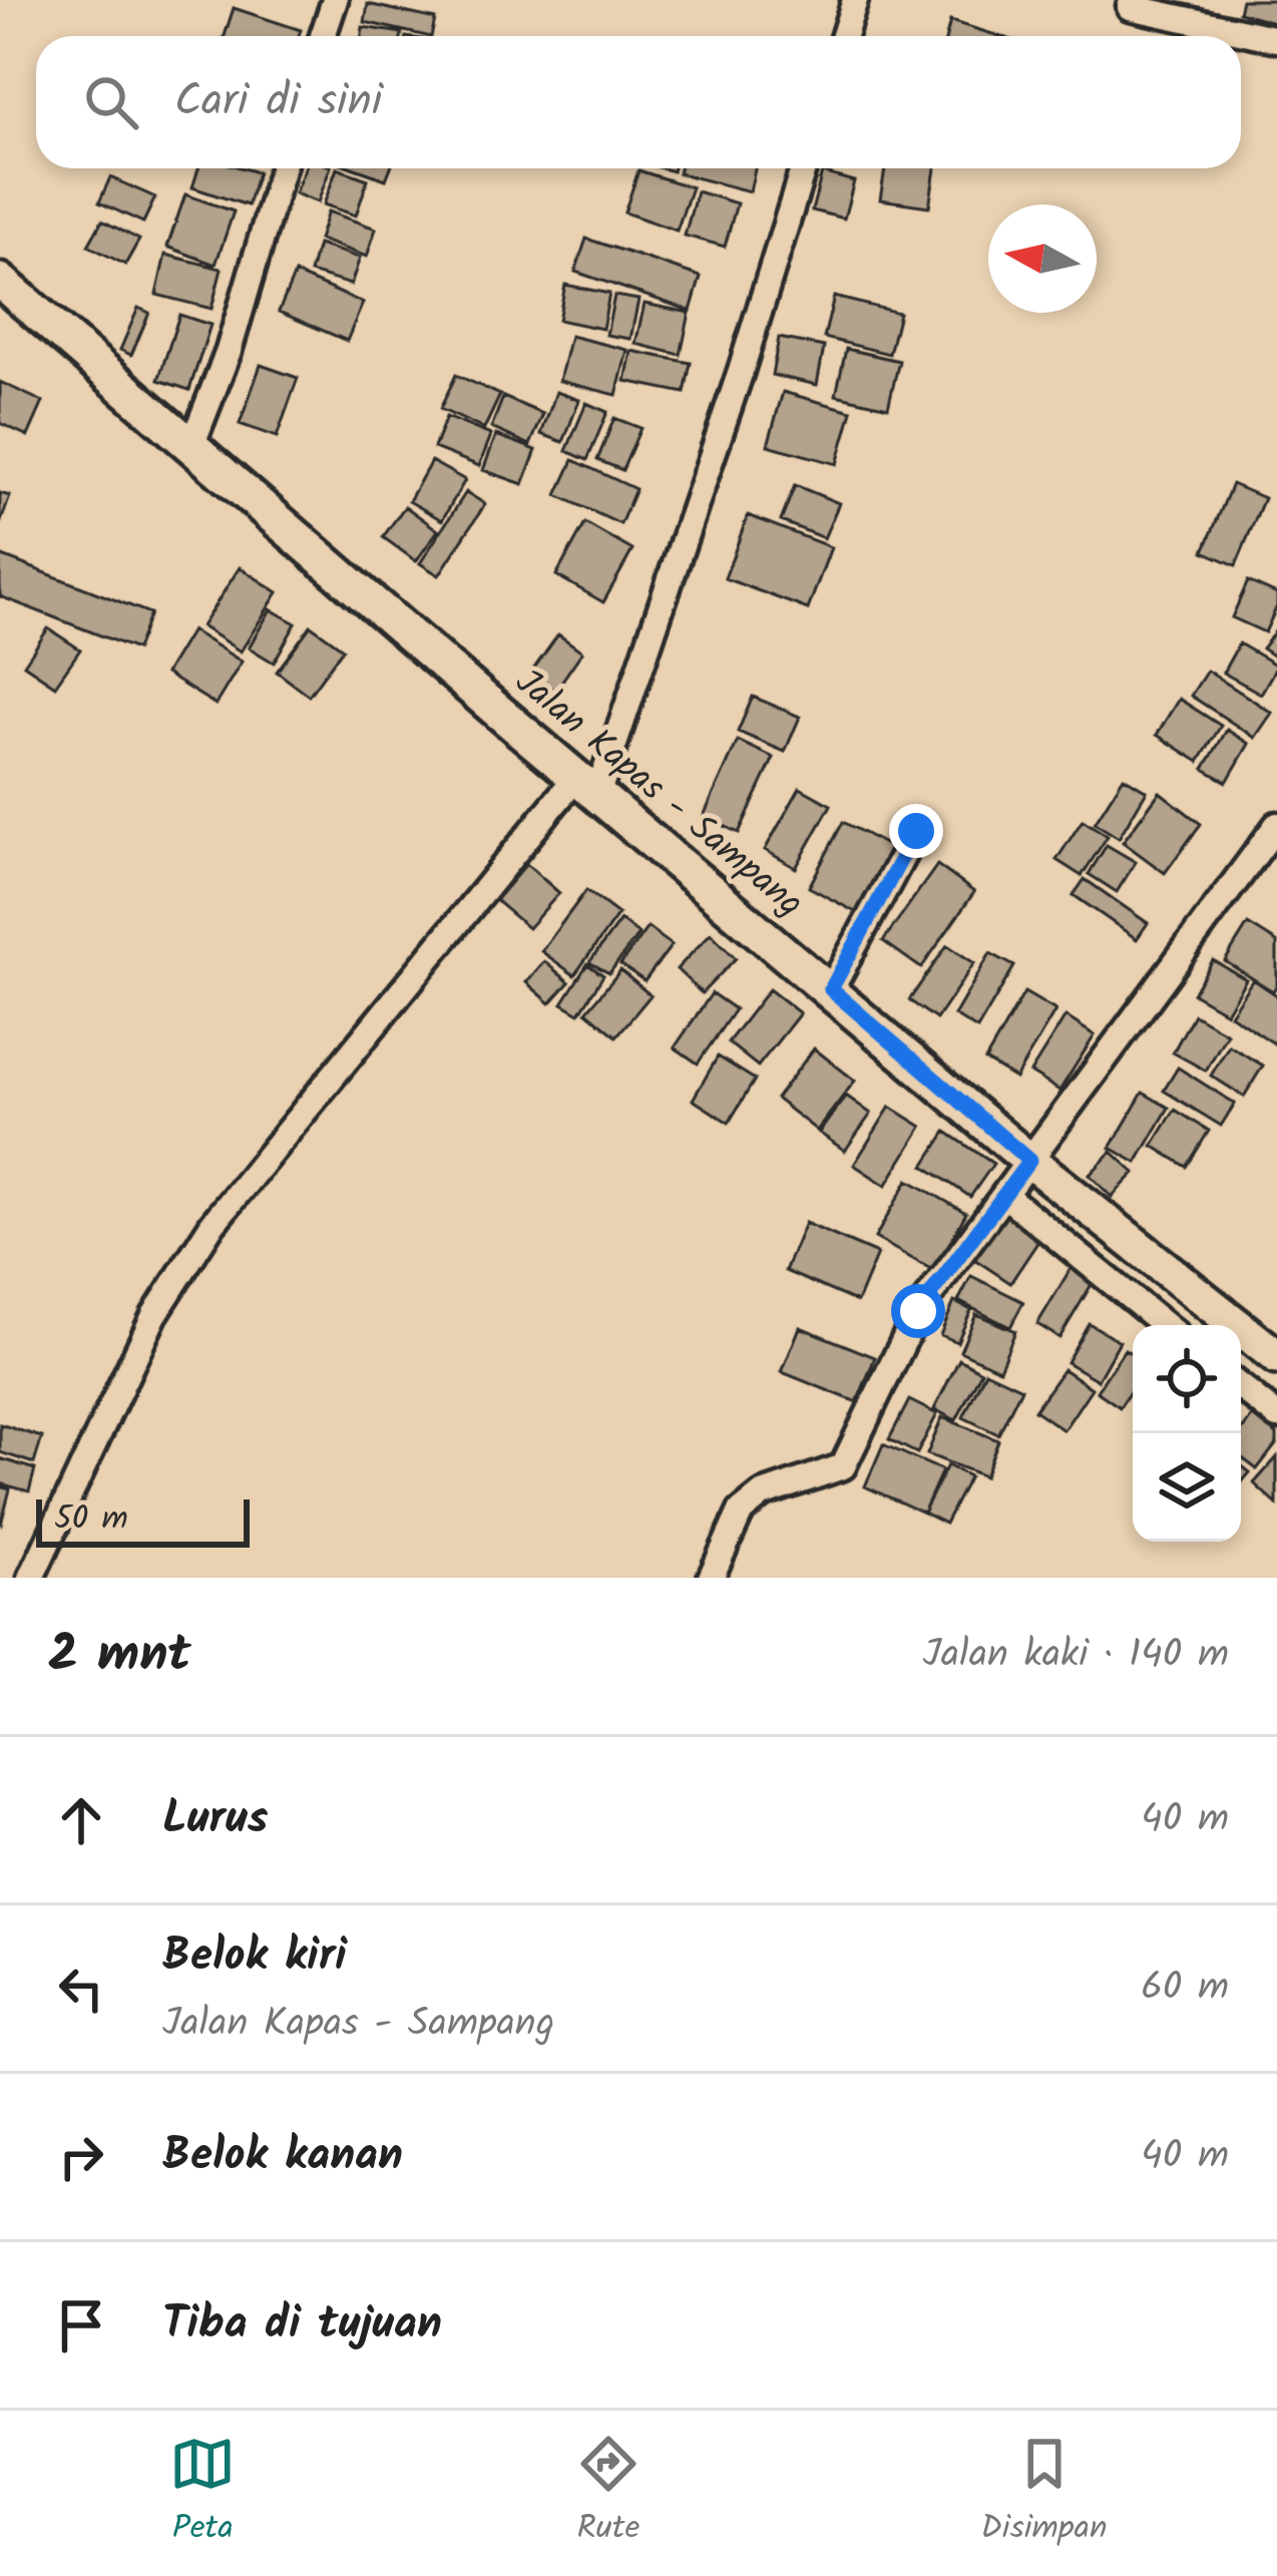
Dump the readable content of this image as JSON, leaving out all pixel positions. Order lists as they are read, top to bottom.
{
  "streets": {
    "street": ["Jalan Kapas - Sampang"]
  },
  "scale_bar": "50 m",
  "north": "left",
  "page": {
    "search": "Cari di sini",
    "scale": "50 m",
    "heading": ["2 mnt", "Jalan kaki · 140 m"],
    "list": [
      ["Lurus", "40 m"],
      ["Belok kiri", "Jalan Kapas - Sampang", "60 m"],
      ["Belok kanan", "40 m"],
      "Tiba di tujuan"
    ],
    "nav": ["Peta", "Rute", "Disimpan"]
  }
}
